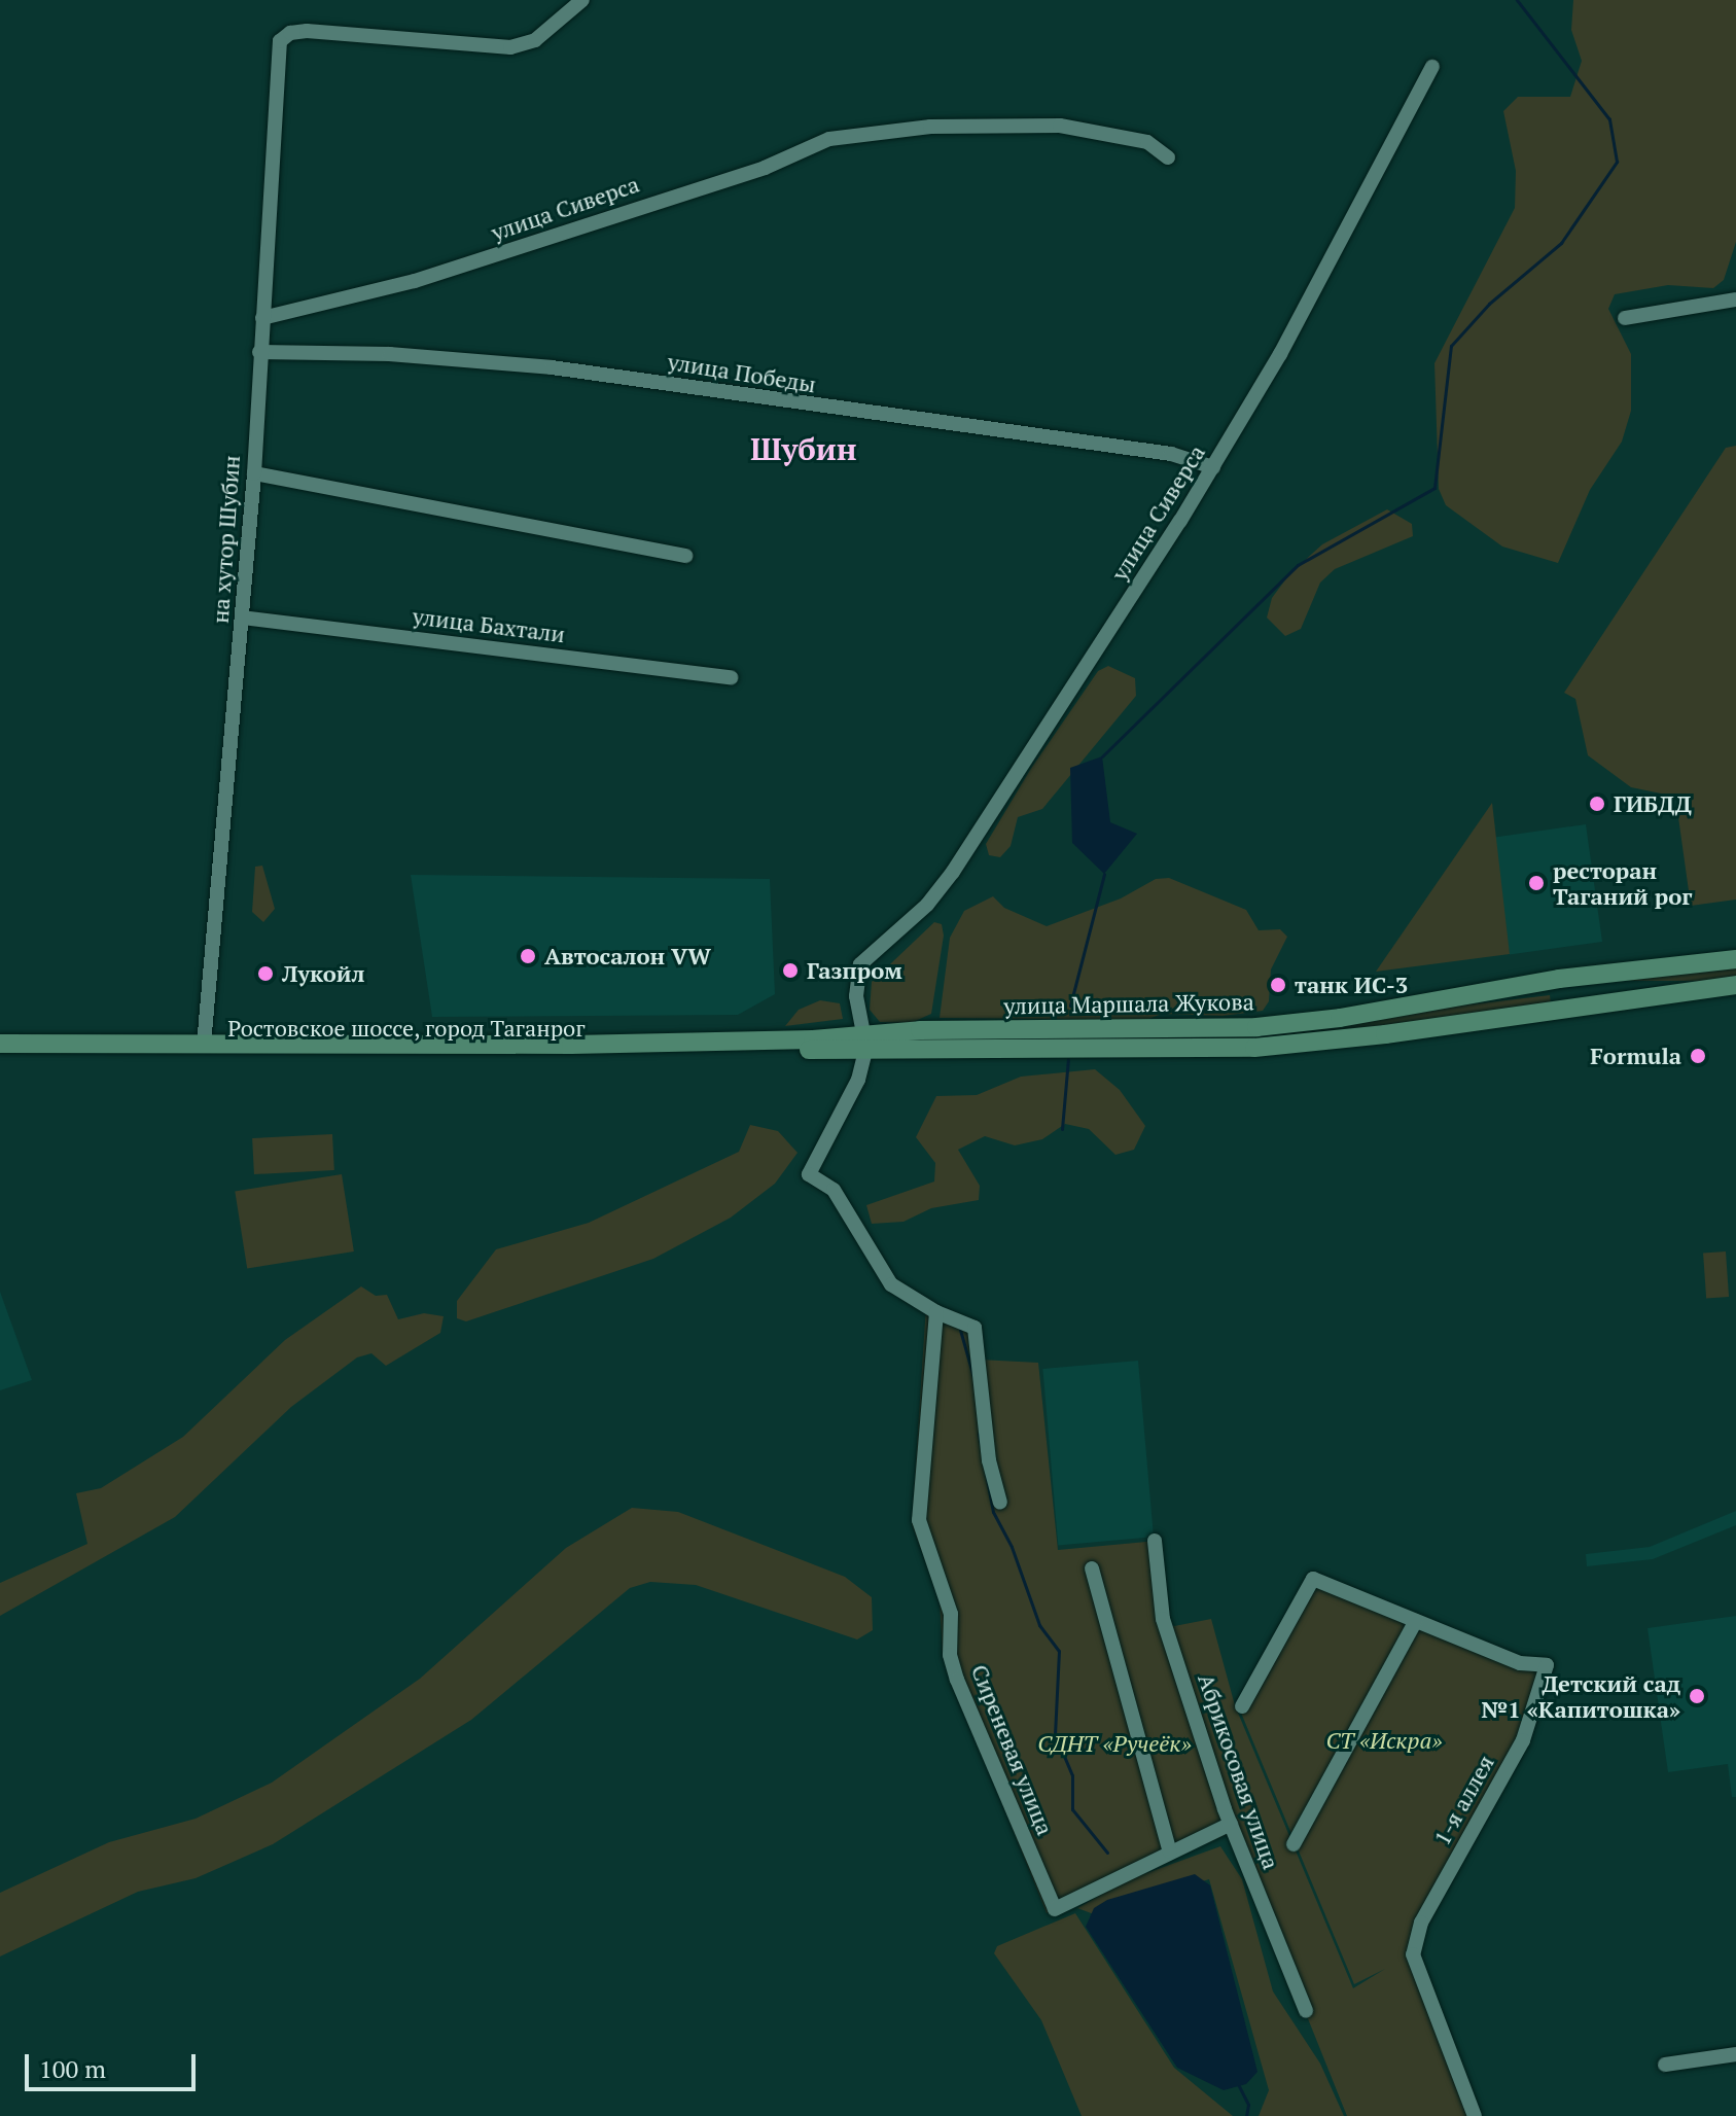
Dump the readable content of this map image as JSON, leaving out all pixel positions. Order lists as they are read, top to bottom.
{
  "streets": {
    "main road": ["улица Маршала Жукова", "Ростовское шоссе, город Таганрог"],
    "street": [
      "улица Сиверса",
      "улица Победы",
      "на хутор Шубин",
      "улица Бахтали",
      "Сиреневая улица",
      "Абрикосовая улица",
      "1-я аллея"
    ]
  },
  "crossings": [
    ["улица Сиверса", "улица Победы"],
    ["улица Сиверса", "на хутор Шубин"],
    ["улица Сиверса", "улица Маршала Жукова"],
    ["улица Победы", "на хутор Шубин"],
    ["на хутор Шубин", "улица Бахтали"],
    ["на хутор Шубин", "Ростовское шоссе, город Таганрог"],
    ["улица Маршала Жукова", "Ростовское шоссе, город Таганрог"]
  ],
  "districts": ["Шубин"],
  "parks": ["СТ «Искра»", "СДНТ «Ручеёк»"],
  "places": [
    "ГИБДД",
    "ресторан Таганий рог",
    "Автосалон VW",
    "Газпром",
    "Лукойл",
    "танк ИС-3",
    "Formula",
    "Детский сад №1 «Капитошка»"
  ],
  "scale_bar": "100 m"
}
